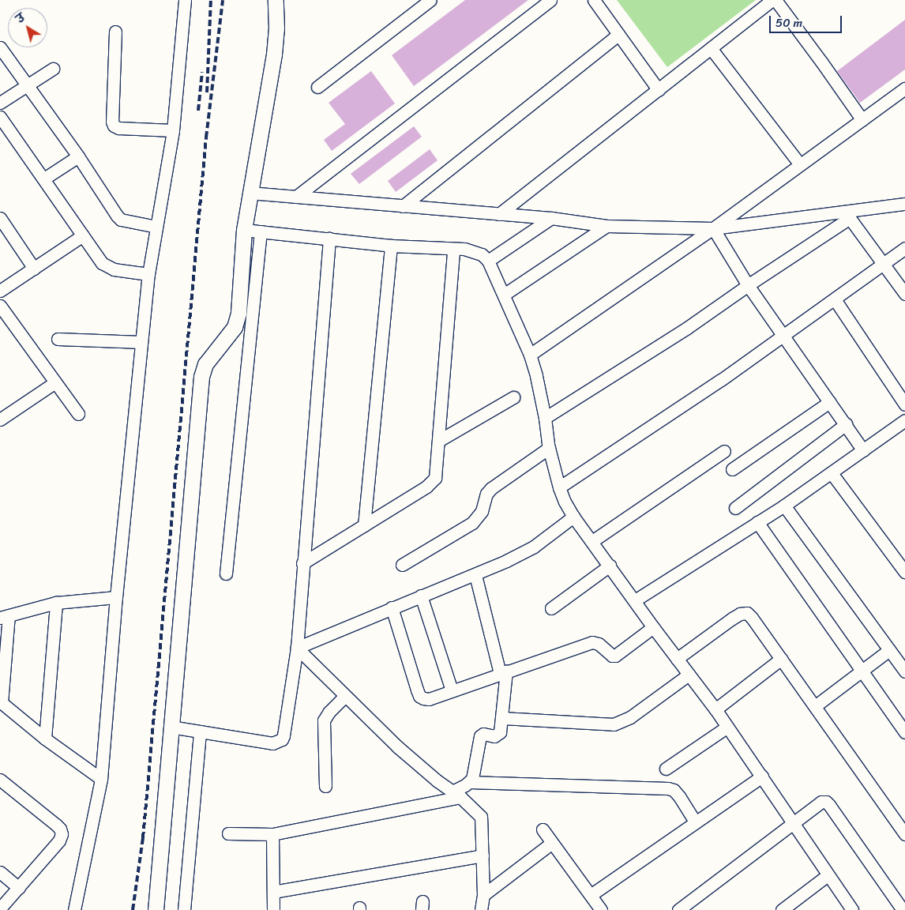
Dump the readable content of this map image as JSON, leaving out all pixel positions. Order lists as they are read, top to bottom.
{
  "scale_bar": "50 m",
  "north": "top left"
}
